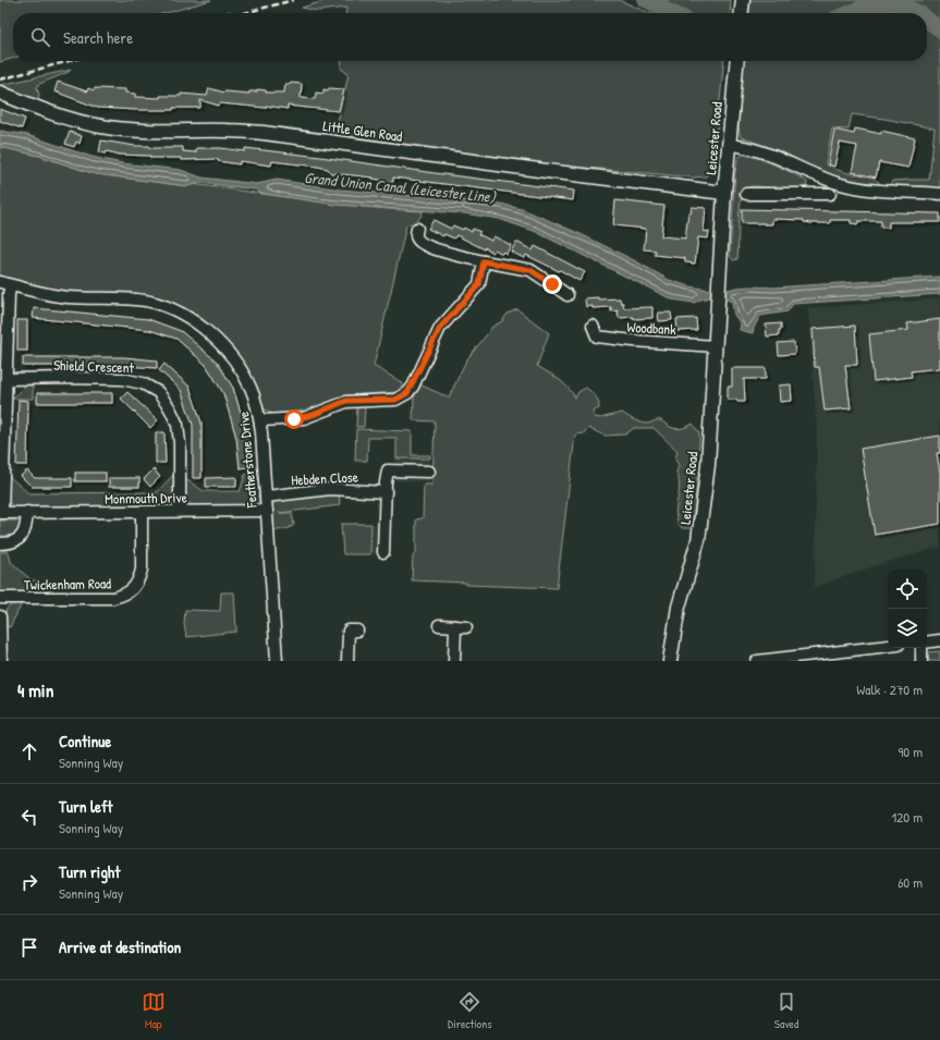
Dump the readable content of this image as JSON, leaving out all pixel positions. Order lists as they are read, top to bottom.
{
  "streets": {
    "main road": ["Little Glen Road", "Leicester Road"],
    "street": [
      "Woodbank",
      "Shield Crescent",
      "Featherstone Drive",
      "Hebden Close",
      "Monmouth Drive",
      "Twickenham Road"
    ]
  },
  "crossings": [
    ["Little Glen Road", "Leicester Road"],
    ["Leicester Road", "Woodbank"],
    ["Shield Crescent", "Monmouth Drive"],
    ["Featherstone Drive", "Hebden Close"],
    ["Featherstone Drive", "Monmouth Drive"],
    ["Monmouth Drive", "Twickenham Road"]
  ],
  "water": ["Grand Union Canal (Leicester Line)"],
  "page": {
    "search": "Search here",
    "heading": ["4 min", "Walk · 270 m"],
    "list": [
      ["Continue", "Sonning Way", "90 m"],
      ["Turn left", "Sonning Way", "120 m"],
      ["Turn right", "Sonning Way", "60 m"],
      "Arrive at destination"
    ],
    "nav": ["Map", "Directions", "Saved"]
  }
}
